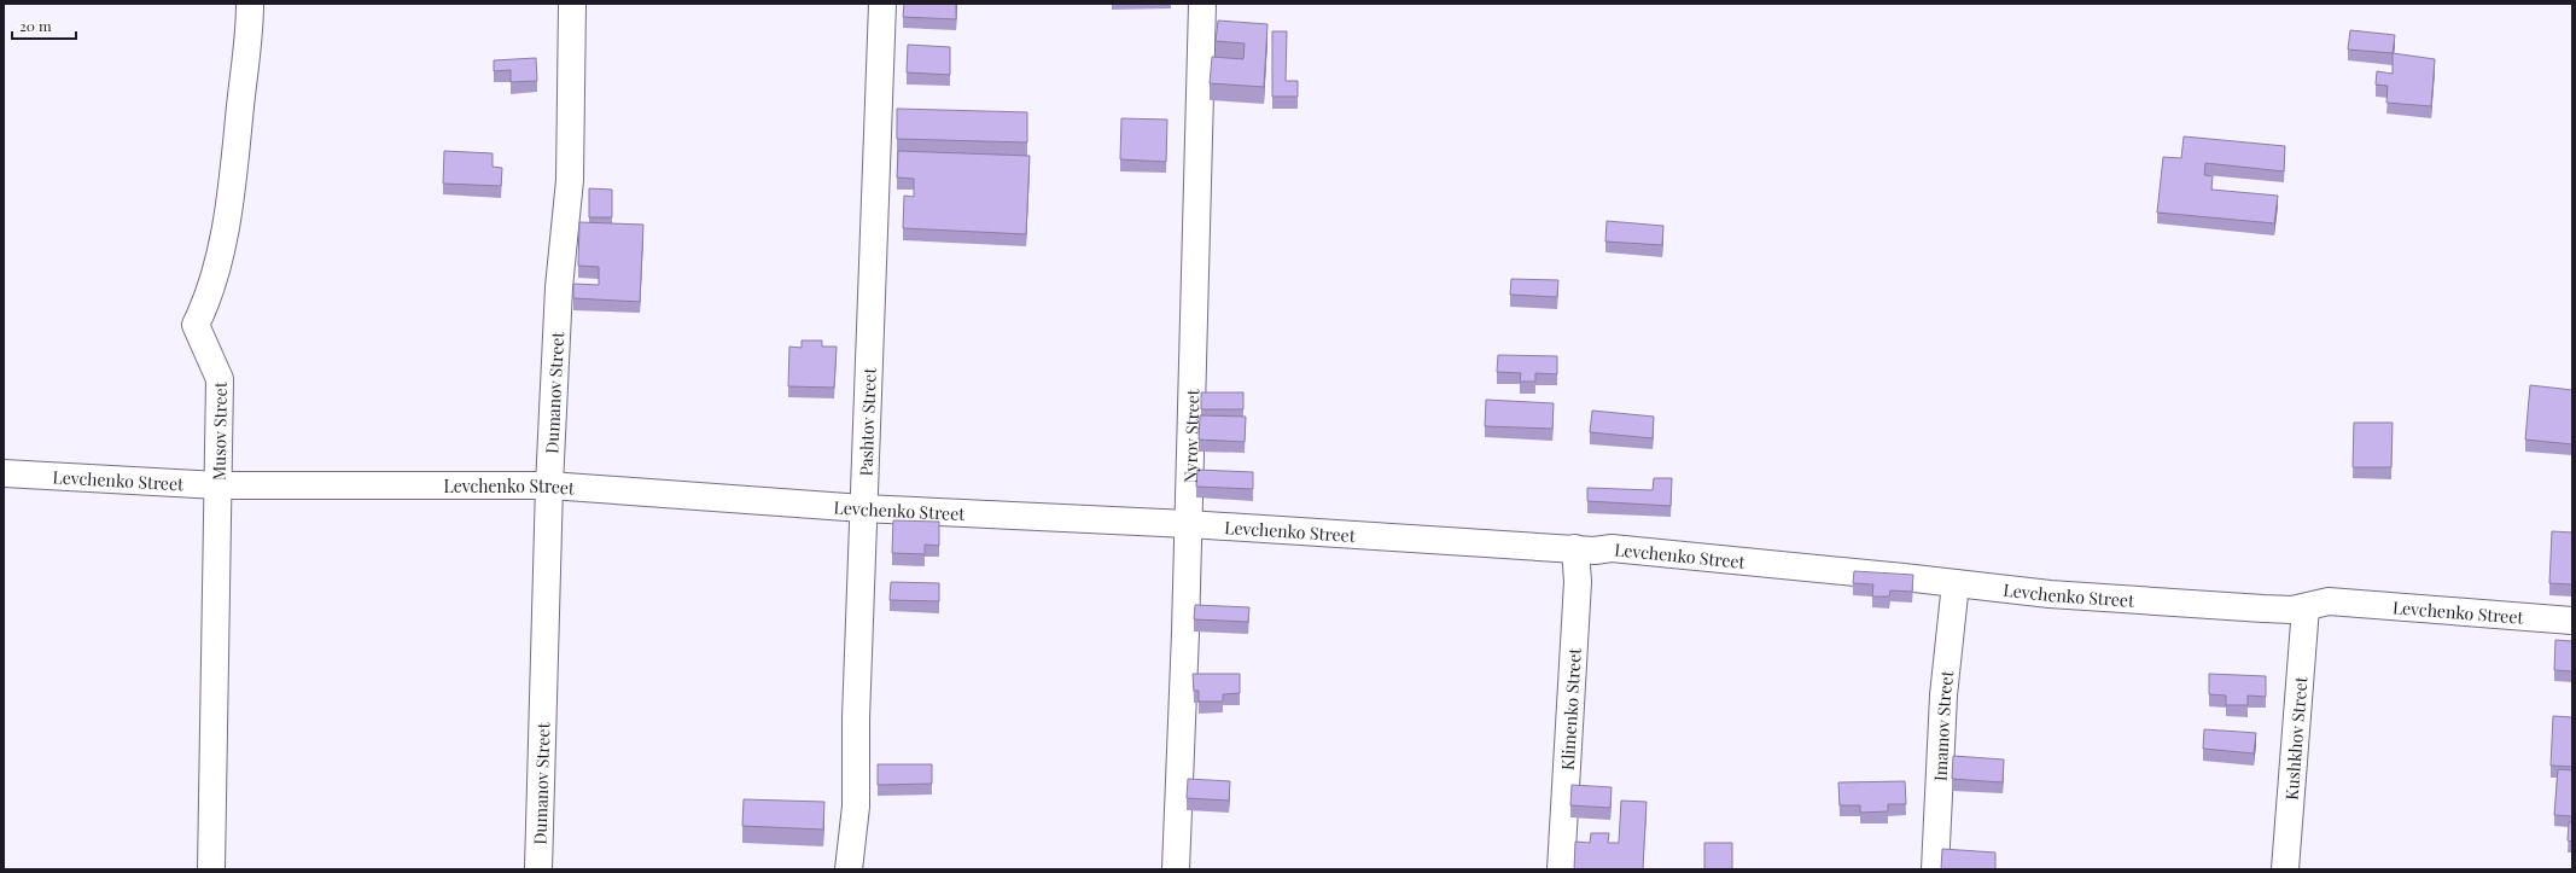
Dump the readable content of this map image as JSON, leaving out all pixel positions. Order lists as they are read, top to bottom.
{
  "streets": {
    "street": [
      "Dumanov Street",
      "Pashtov Street",
      "Musov Street",
      "Nyrov Street",
      "Levchenko Street",
      "Klimenko Street",
      "Imamov Street",
      "Kushkhov Street"
    ]
  },
  "crossings": [
    ["Dumanov Street", "Levchenko Street"],
    ["Pashtov Street", "Levchenko Street"],
    ["Musov Street", "Levchenko Street"],
    ["Nyrov Street", "Levchenko Street"],
    ["Levchenko Street", "Klimenko Street"],
    ["Levchenko Street", "Imamov Street"],
    ["Levchenko Street", "Kushkhov Street"]
  ],
  "scale_bar": "20 m"
}
